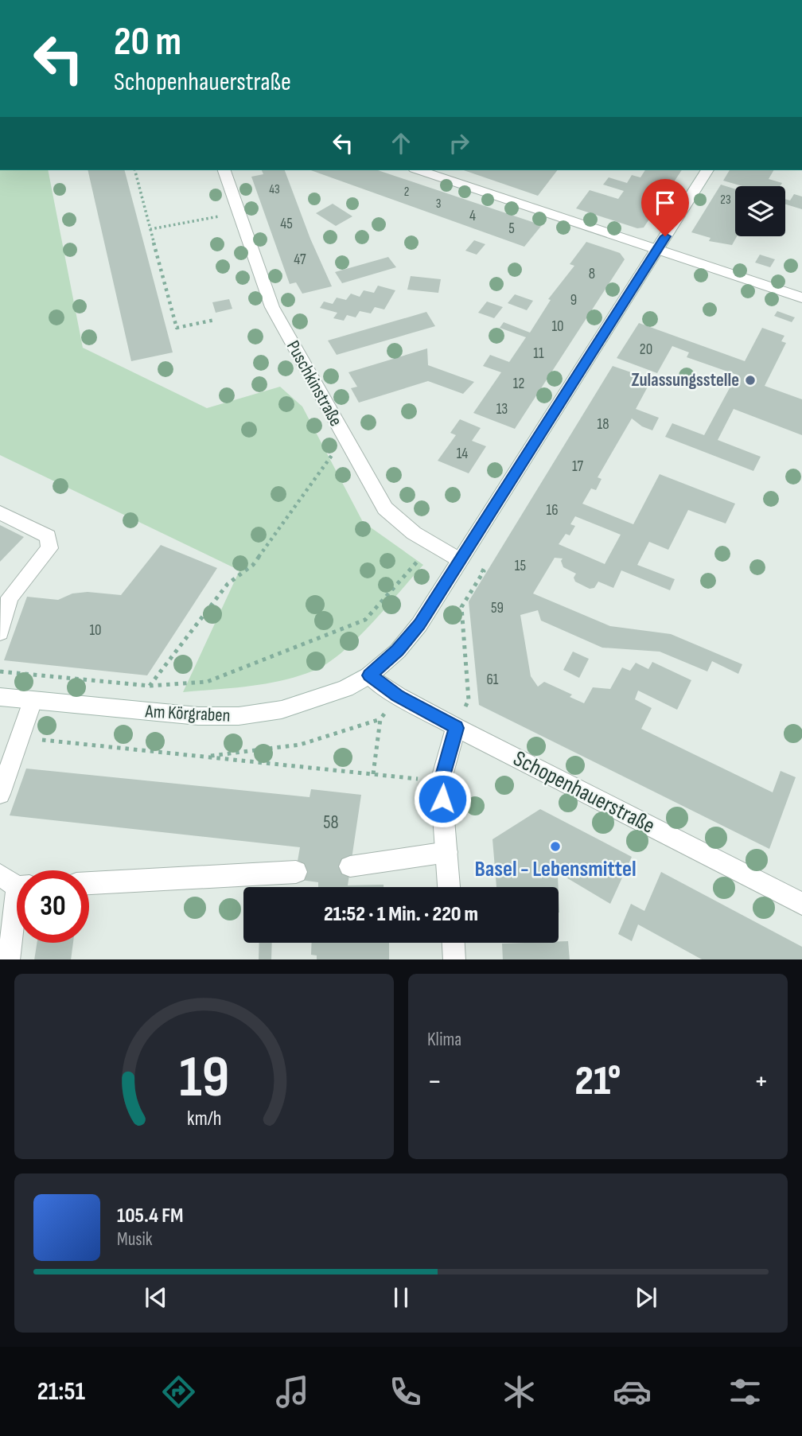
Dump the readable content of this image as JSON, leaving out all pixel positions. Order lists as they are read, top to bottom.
{
  "streets": {
    "street": ["Puschkinstraße", "Am Körgraben", "Schopenhauerstraße"]
  },
  "crossings": [
    ["Puschkinstraße", "Am Körgraben"],
    ["Am Körgraben", "Schopenhauerstraße"]
  ],
  "places": ["Zulassungsstelle", "Basel - Lebensmittel"],
  "house_numbers": [
    "43",
    "2",
    "23",
    "3",
    "4",
    "45",
    "5",
    "47",
    "8",
    "9",
    "10",
    "20",
    "11",
    "12",
    "13",
    "18",
    "14",
    "17",
    "16",
    "15",
    "59",
    "10",
    "61",
    "58"
  ],
  "page": {
    "turn": ["20 m", "Schopenhauerstraße"],
    "limit": "30",
    "trip": "21:52 · 1 Min. · 220 m",
    "tile": "Klima",
    "heat": ["−", "21°", "+"],
    "song": ["105.4 FM", "Musik"],
    "tabs": "21:51",
    "gauge": ["19", "km/h"]
  }
}
